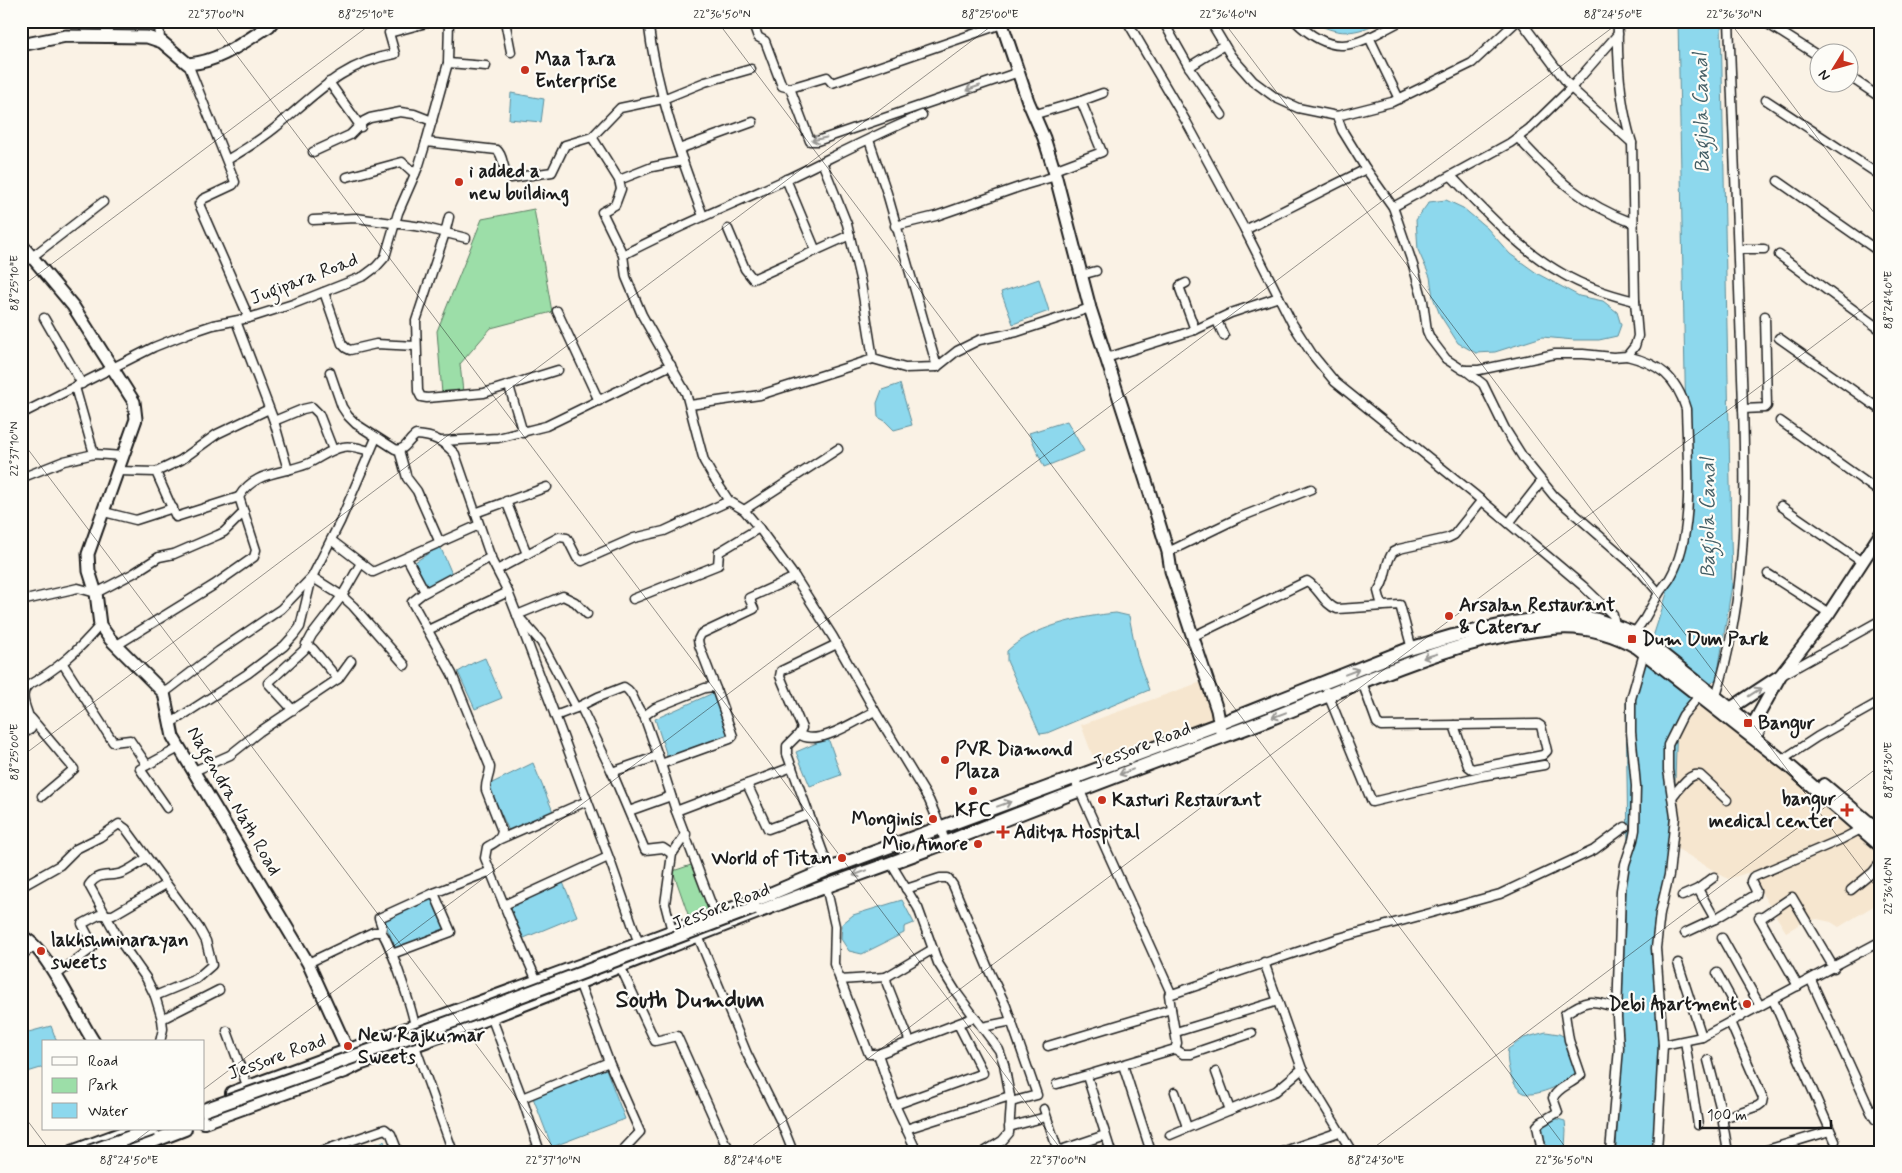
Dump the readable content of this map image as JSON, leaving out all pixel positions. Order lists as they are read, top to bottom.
{
  "streets": {
    "main road": ["Jessore Road"],
    "street": ["Jugipara Road", "Nagendra Nath Road"]
  },
  "crossings": [
    ["Jessore Road", "Nagendra Nath Road"]
  ],
  "districts": ["South Dumdum"],
  "water": ["Bagjola Canal"],
  "places": {
    "other": [
      "Maa Tara Enterprise",
      "i added a new building",
      "Arsalan Restaurant & Caterar",
      "PVR Diamond Plaza",
      "KFC",
      "Kasturi Restaurant",
      "Monginis",
      "Mio Amore",
      "World of Titan",
      "lakhshminarayan sweets",
      "Debi Apartment",
      "New Rajkumar Sweets"
    ],
    "transit": ["Dum Dum Park", "Bangur"],
    "health": ["bangur medical center", "Aditya Hospital"]
  },
  "legend": ["Road", "Park", "Water"],
  "scale_bar": "100 m",
  "north": "bottom left",
  "coordinates": [
    "22°37'00\"N",
    "88°25'10\"E",
    "22°36'50\"N",
    "88°25'00\"E",
    "22°36'40\"N",
    "88°24'50\"E",
    "22°36'30\"N",
    "88°24'40\"E",
    "22°37'10\"N",
    "88°24'30\"E"
  ]
}
